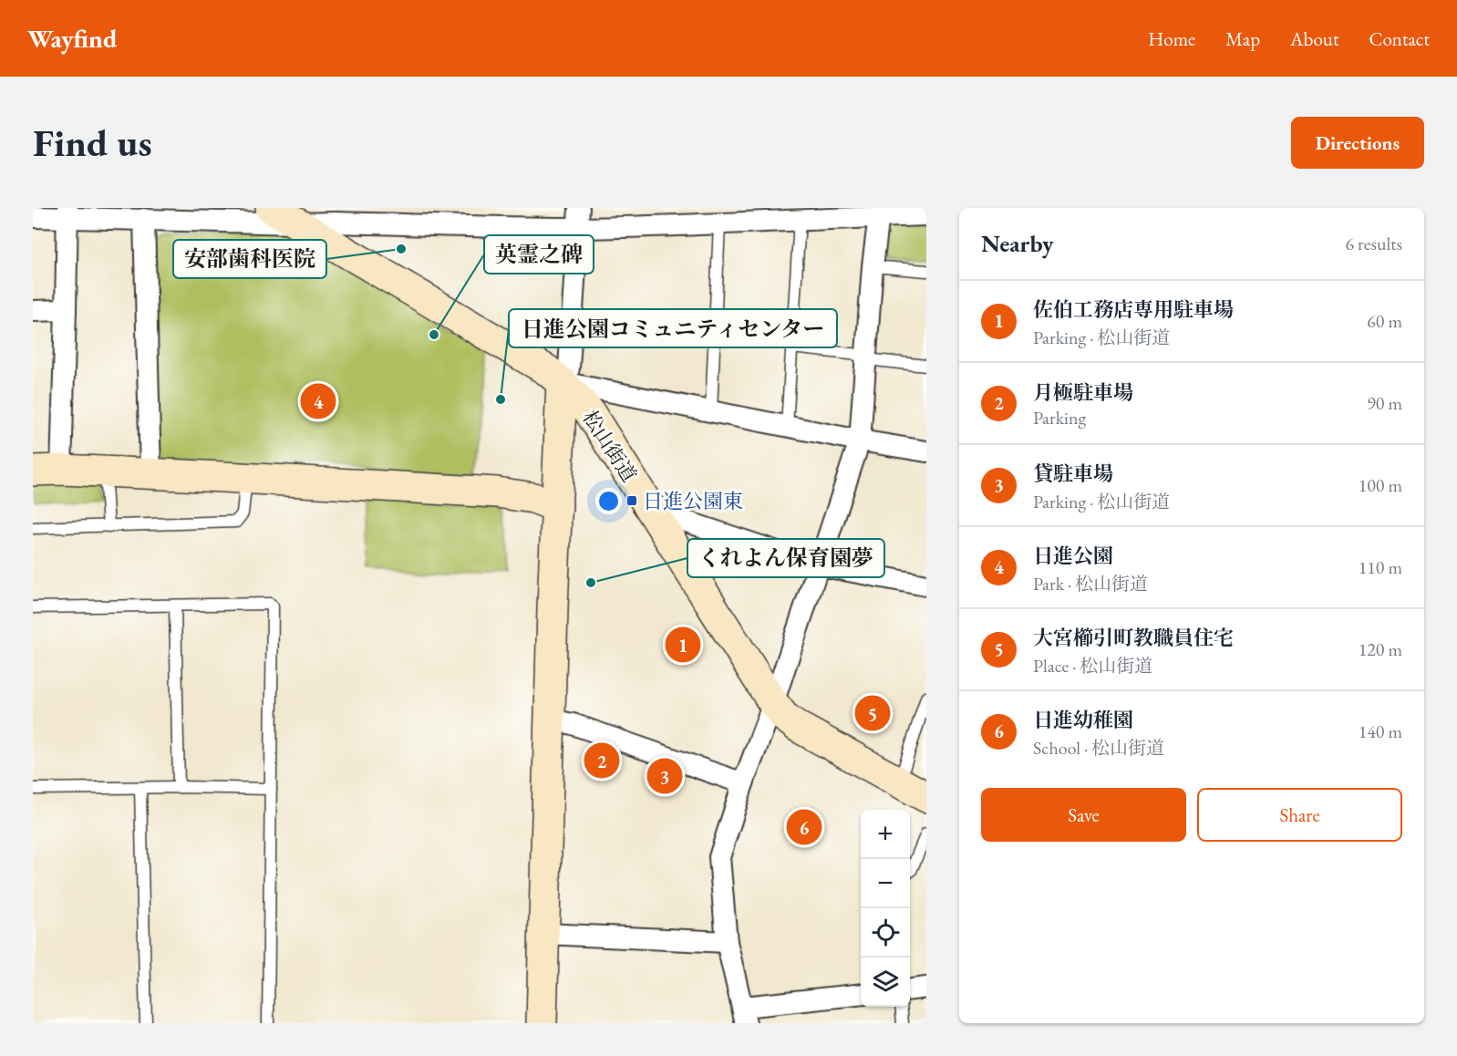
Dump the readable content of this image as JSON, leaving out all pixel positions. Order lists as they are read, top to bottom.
{
  "streets": {
    "street": ["松山街道"]
  },
  "places": {
    "other": [
      "安部歯科医院",
      "英霊之碑",
      "日進公園コミュニティセンター",
      "くれよん保育園夢"
    ],
    "transit": ["日進公園東"]
  },
  "page": {
    "header": "Wayfind",
    "nav": [
      "Home",
      "Map",
      "About",
      "Contact"
    ],
    "buttons": [
      "Directions",
      ["Save", "Share"]
    ],
    "title": "Find us",
    "heading": ["Nearby", "6 results"],
    "list": [
      {
        "mark": "1",
        "name": "佐伯工務店専用駐車場",
        "note": "Parking · 松山街道",
        "value": "60 m"
      },
      {
        "mark": "2",
        "name": "月極駐車場",
        "note": "Parking",
        "value": "90 m"
      },
      {
        "mark": "3",
        "name": "貸駐車場",
        "note": "Parking · 松山街道",
        "value": "100 m"
      },
      {
        "mark": "4",
        "name": "日進公園",
        "note": "Park · 松山街道",
        "value": "110 m"
      },
      {
        "mark": "5",
        "name": "大宮櫛引町教職員住宅",
        "note": "Place · 松山街道",
        "value": "120 m"
      },
      {
        "mark": "6",
        "name": "日進幼稚園",
        "note": "School · 松山街道",
        "value": "140 m"
      }
    ],
    "pins": [
      "4",
      "1",
      "5",
      "2",
      "3",
      "6"
    ],
    "map_buttons": ["+", "−"]
  }
}
